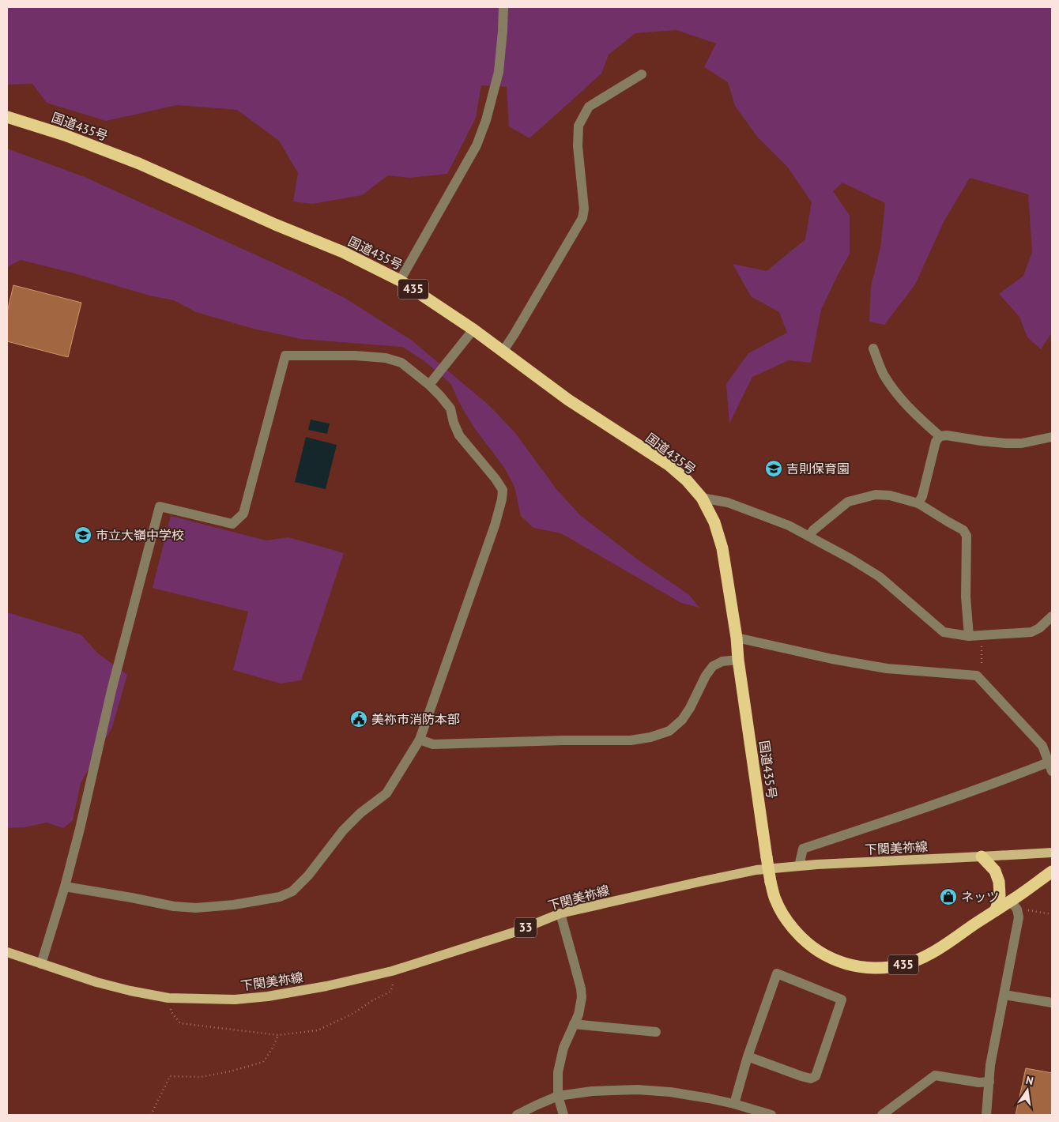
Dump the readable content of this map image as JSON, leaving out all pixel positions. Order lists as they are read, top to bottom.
{
  "streets": {
    "highway": ["国道435号", "435"],
    "main road": ["下関美祢線", "33"]
  },
  "places": {
    "school or university": ["吉則保育園", "市立大嶺中学校"],
    "public building": ["美祢市消防本部"],
    "shop": ["ネッツ"]
  },
  "north": "top"
}
